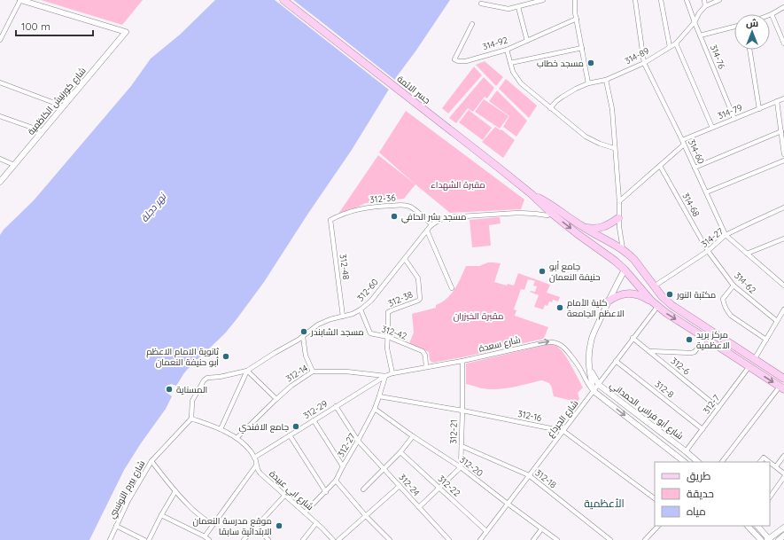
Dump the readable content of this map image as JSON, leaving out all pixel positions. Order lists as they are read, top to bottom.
{
  "streets": {
    "main road": ["جسر الائمة"],
    "street": [
      "314-92",
      "314-89",
      "314-76",
      "شارع كورنيش الكاظمية",
      "314-79",
      "314-60",
      "312-36",
      "314-68",
      "314-27",
      "312-48",
      "314-62",
      "312-60",
      "312-38",
      "312-42",
      "شارع سعدة",
      "312-6",
      "312-14",
      "312-8",
      "312-7",
      "312-29",
      "شارع أبو فراس الحمداني",
      "312-16",
      "شارع الجرداغ",
      "312-21",
      "312-27",
      "312-20",
      "312-18",
      "312-24",
      "312-22",
      "شارع بيرم التونسي",
      "شارع ابي عبيدة"
    ]
  },
  "crossings": [
    ["314-89", "314-76"],
    ["314-89", "314-60"],
    ["314-76", "314-79"],
    ["314-79", "314-60"],
    ["314-79", "314-68"],
    ["314-60", "314-27"],
    ["312-36", "312-48"],
    ["312-36", "312-60"],
    ["314-68", "314-27"],
    ["314-68", "314-62"],
    ["314-27", "314-62"],
    ["312-48", "312-60"],
    ["312-60", "312-38"],
    ["312-60", "312-42"],
    ["312-60", "شارع بيرم التونسي"],
    ["312-60", "شارع ابي عبيدة"],
    ["312-38", "312-42"],
    ["312-42", "شارع سعدة"],
    ["شارع سعدة", "312-14"],
    ["شارع سعدة", "312-29"],
    ["شارع سعدة", "شارع أبو فراس الحمداني"],
    ["شارع سعدة", "شارع الجرداغ"],
    ["شارع سعدة", "312-21"],
    ["شارع سعدة", "312-27"],
    ["312-6", "312-7"],
    ["312-6", "شارع الجرداغ"],
    ["312-14", "312-29"],
    ["312-14", "312-27"],
    ["312-14", "شارع ابي عبيدة"],
    ["312-8", "312-7"],
    ["312-8", "شارع الجرداغ"],
    ["312-7", "شارع أبو فراس الحمداني"],
    ["312-29", "312-27"],
    ["312-29", "312-24"],
    ["312-29", "شارع ابي عبيدة"],
    ["شارع أبو فراس الحمداني", "شارع الجرداغ"],
    ["312-16", "شارع الجرداغ"],
    ["312-16", "312-21"],
    ["312-16", "312-27"],
    ["شارع الجرداغ", "312-20"],
    ["شارع الجرداغ", "312-18"],
    ["شارع الجرداغ", "312-22"],
    ["312-21", "312-20"],
    ["312-21", "312-18"],
    ["312-27", "312-20"],
    ["312-27", "312-24"],
    ["312-27", "شارع ابي عبيدة"],
    ["شارع بيرم التونسي", "شارع ابي عبيدة"]
  ],
  "one_way": ["شارع سعدة"],
  "districts": ["الأعظمية"],
  "water": ["نهر دجلة"],
  "parks": ["مقبرة الشهداء", "مقبرة الخيزران"],
  "places": [
    "مسجد خطاب",
    "مسجد بشر الحافي",
    "جامع أبو حنيفة النعمان",
    "مكتبة النور",
    "كلية الأمام الاعظم الجامعة",
    "مسجد الشابندر",
    "مركز بريد الاعظمية",
    "ثانوية الامام الاعظم أبو حنيفة النعمان",
    "المسناية",
    "جامع الافندي",
    "موقع مدرسة النعمان الابتدائية سابقا"
  ],
  "legend": ["طريق", "حديقة", "مياه"],
  "scale_bar": "100 m",
  "north": "top"
}
